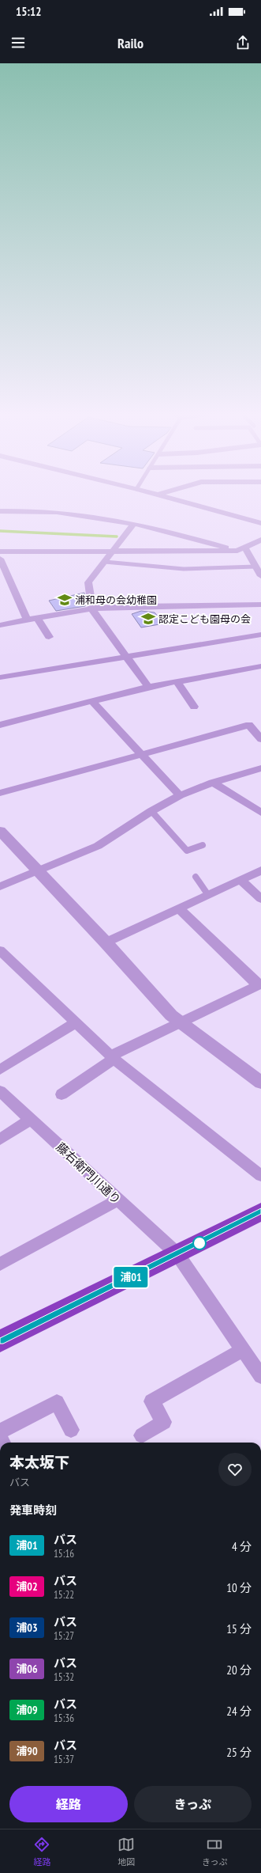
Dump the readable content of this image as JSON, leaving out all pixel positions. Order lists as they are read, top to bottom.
{
  "streets": {
    "street": ["藤右衛門川通り"]
  },
  "places": {
    "school or university": ["浦和母の会幼稚園", "認定こども園母の会"]
  },
  "lines": ["bus line 浦01"],
  "page": {
    "status": "15:12",
    "header": "Railo",
    "on_map": "浦01",
    "heading": [
      ["本太坂下", "バス"],
      "発車時刻"
    ],
    "list": [
      {
        "mark": "浦01",
        "name": "バス",
        "note": "15:16",
        "value": "4 分"
      },
      {
        "mark": "浦02",
        "name": "バス",
        "note": "15:22",
        "value": "10 分"
      },
      {
        "mark": "浦03",
        "name": "バス",
        "note": "15:27",
        "value": "15 分"
      },
      {
        "mark": "浦06",
        "name": "バス",
        "note": "15:32",
        "value": "20 分"
      },
      {
        "mark": "浦09",
        "name": "バス",
        "note": "15:36",
        "value": "24 分"
      },
      {
        "mark": "浦90",
        "name": "バス",
        "note": "15:37",
        "value": "25 分"
      }
    ],
    "buttons": ["経路", "きっぷ"],
    "tabs": ["経路", "地図", "きっぷ"]
  }
}
